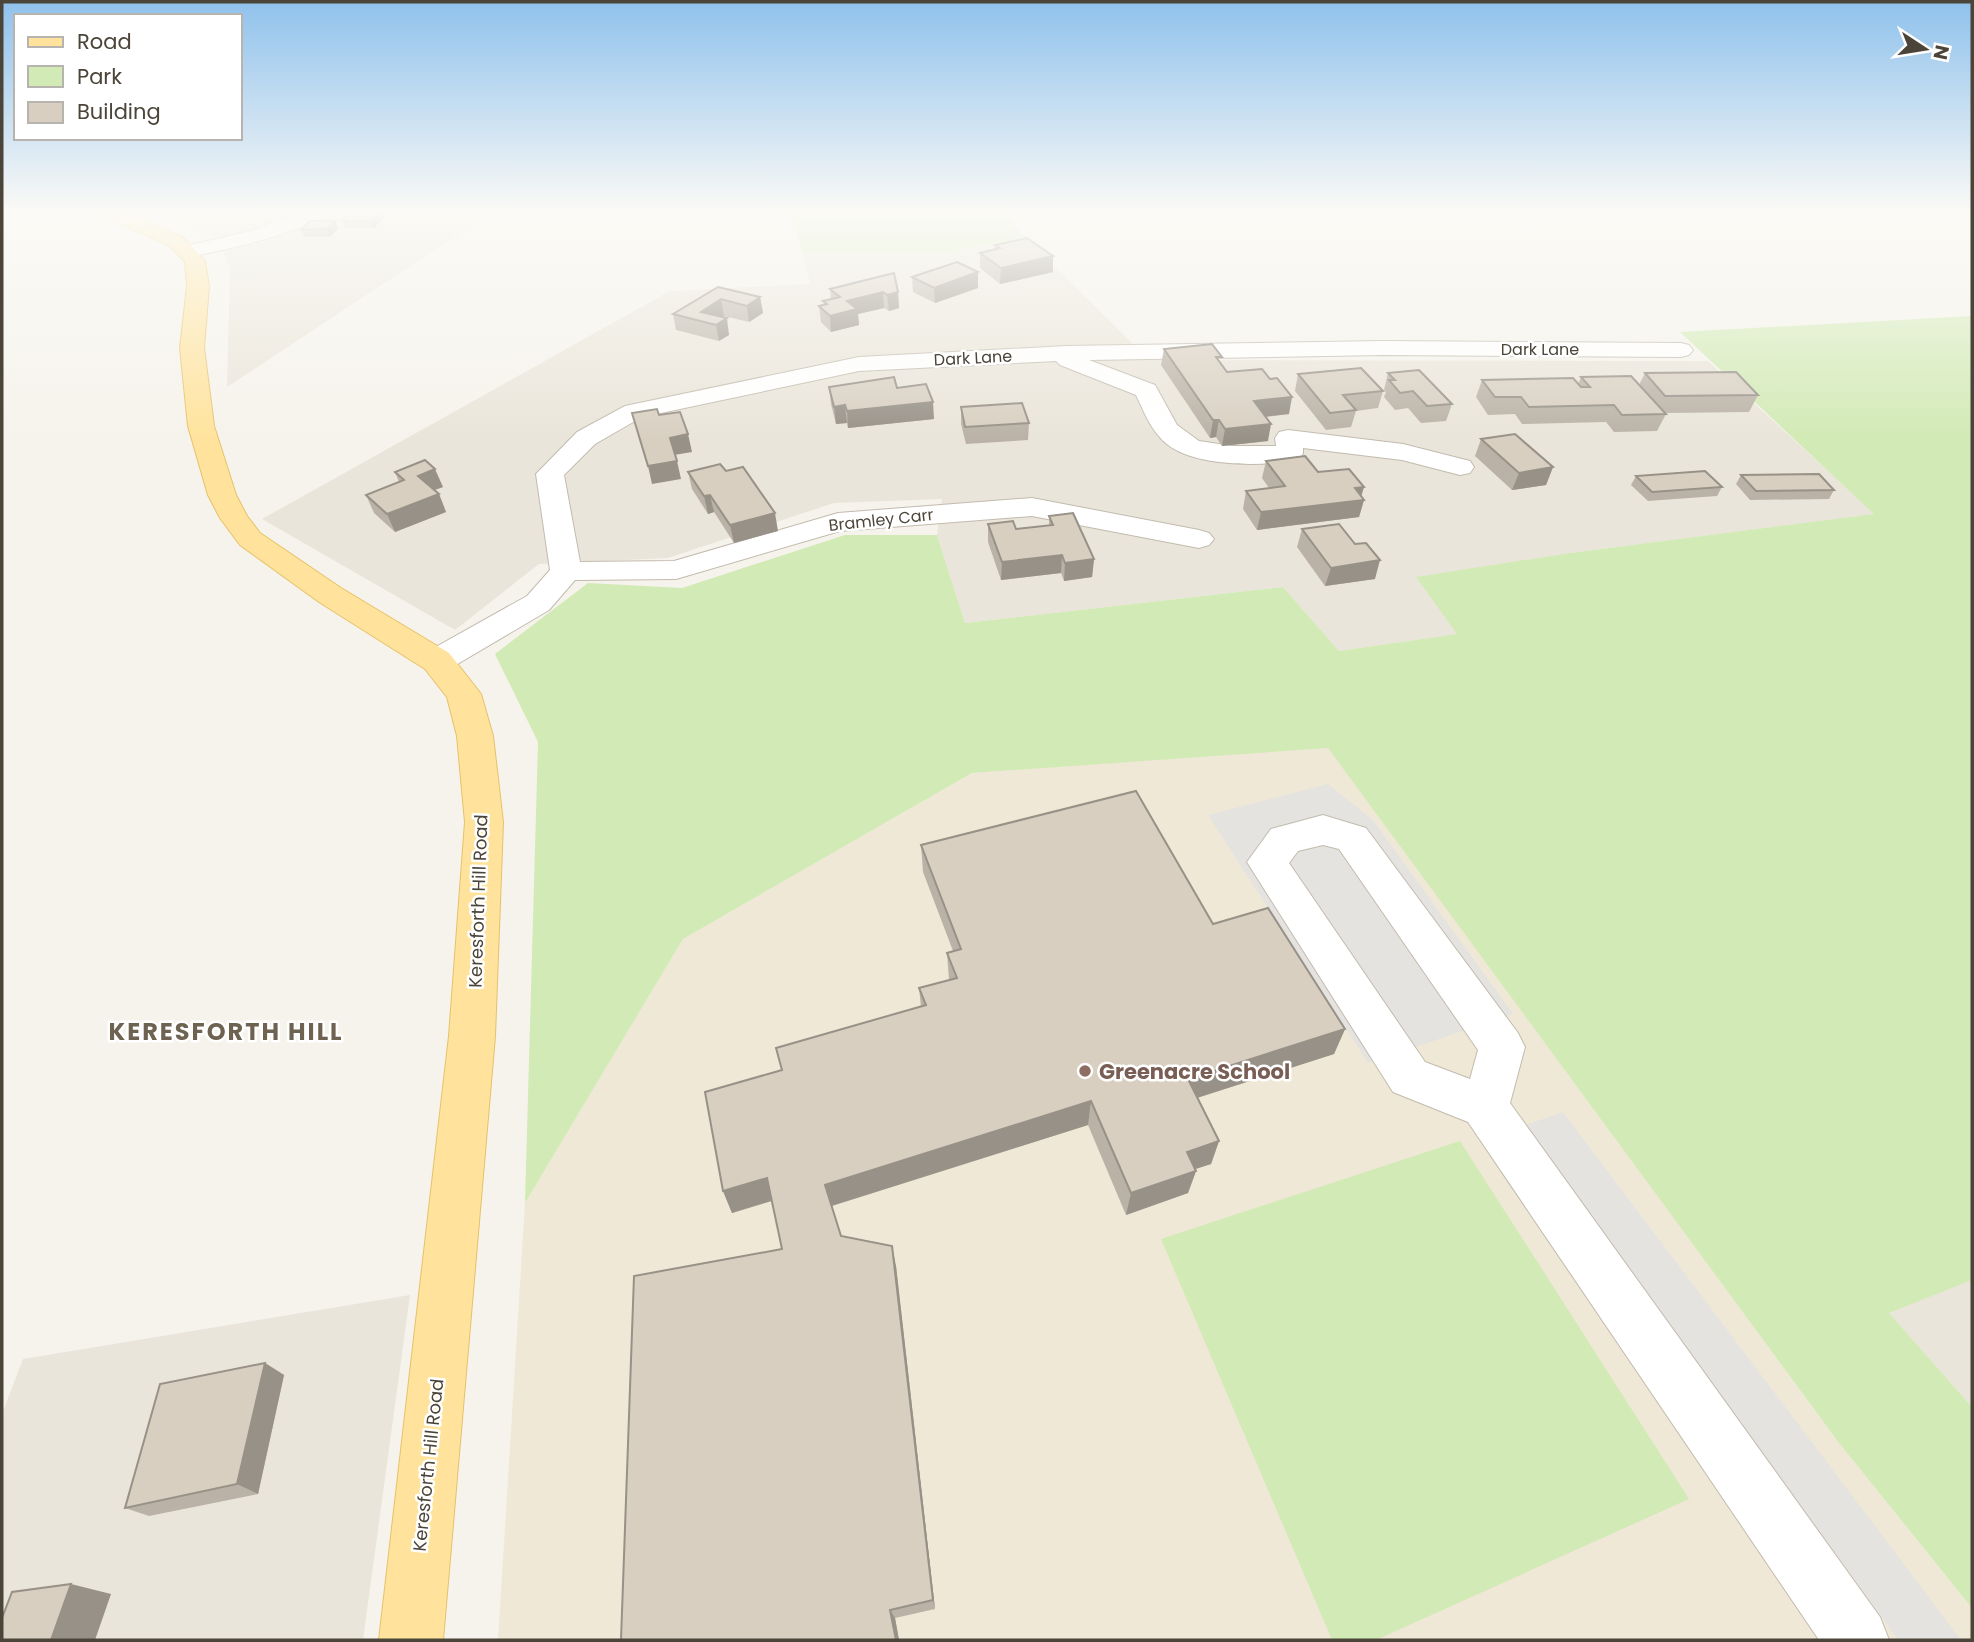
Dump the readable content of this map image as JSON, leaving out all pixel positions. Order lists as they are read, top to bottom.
{
  "streets": {
    "main road": ["Keresforth Hill Road"],
    "street": ["Dark Lane", "Bramley Carr"]
  },
  "crossings": [
    ["Dark Lane", "Bramley Carr"]
  ],
  "districts": ["KERESFORTH HILL"],
  "places": ["Greenacre School"],
  "legend": ["Road", "Park", "Building"],
  "north": "right"
}
